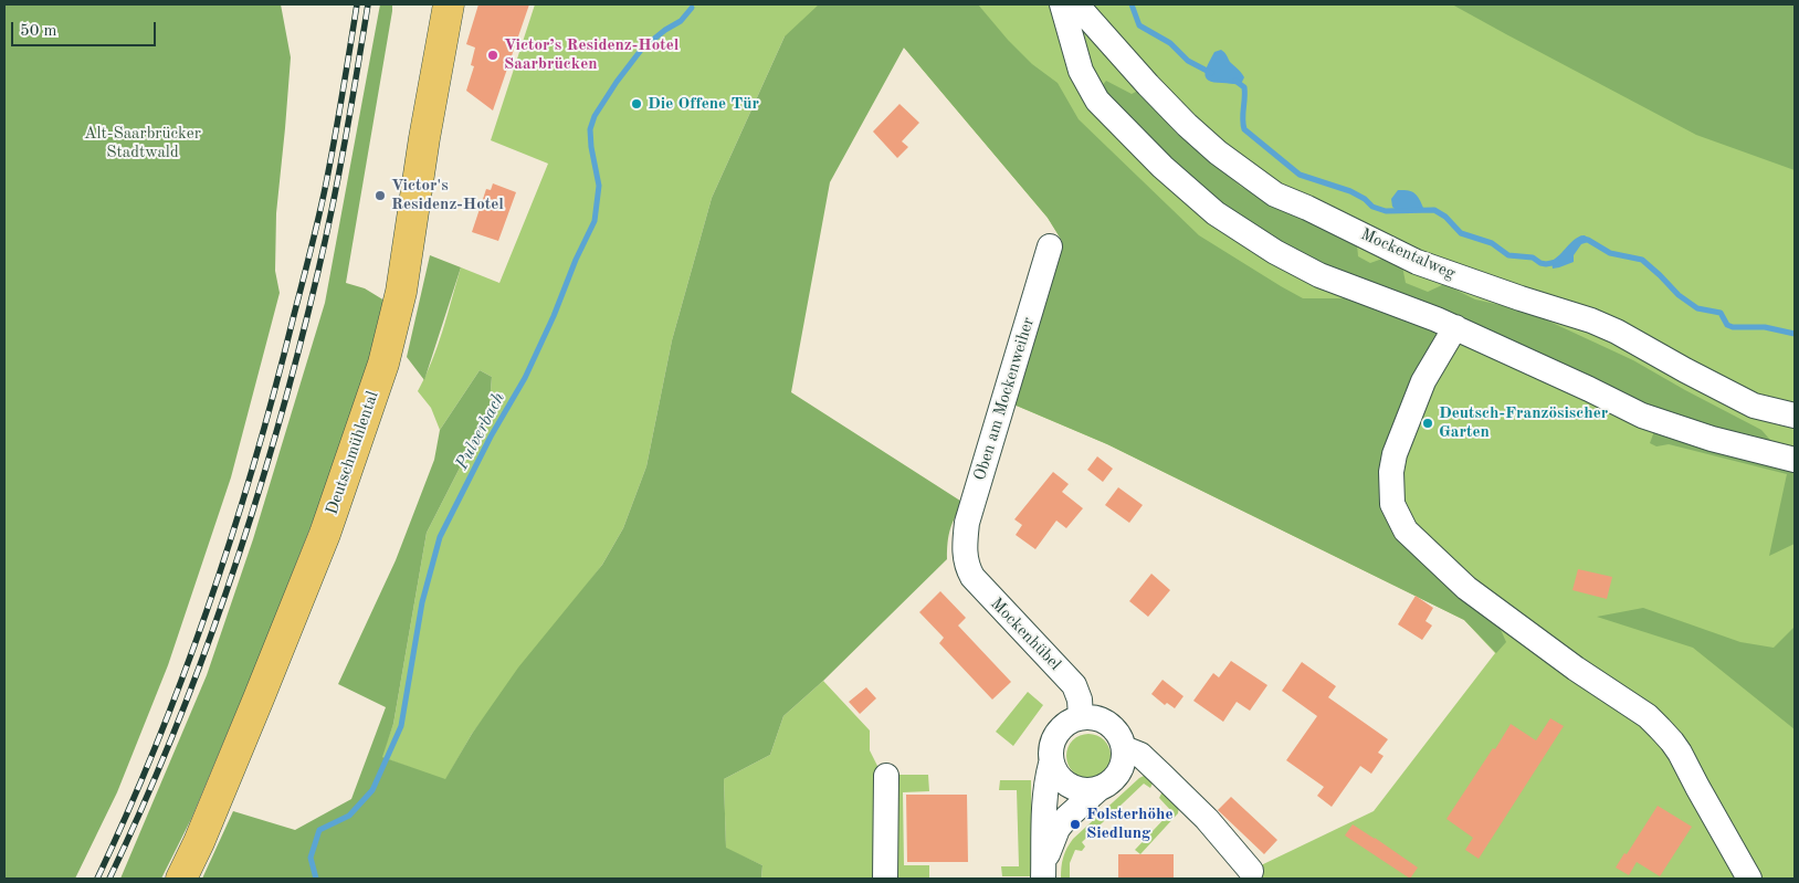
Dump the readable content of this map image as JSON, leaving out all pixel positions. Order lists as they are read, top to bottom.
{
  "streets": {
    "main road": ["Deutschmühlental"],
    "street": ["Mockentalweg", "Oben am Mockenweiher", "Mockenhübel"]
  },
  "crossings": [
    ["Oben am Mockenweiher", "Mockenhübel"]
  ],
  "water": ["Pulverbach"],
  "parks": ["Alt-Saarbrücker Stadtwald"],
  "places": [
    "Victor’s Residenz-Hotel Saarbrücken",
    "Die Offene Tür",
    "Victor's Residenz-Hotel",
    "Deutsch-Französischer Garten",
    "Folsterhöhe Siedlung"
  ],
  "scale_bar": "50 m"
}
